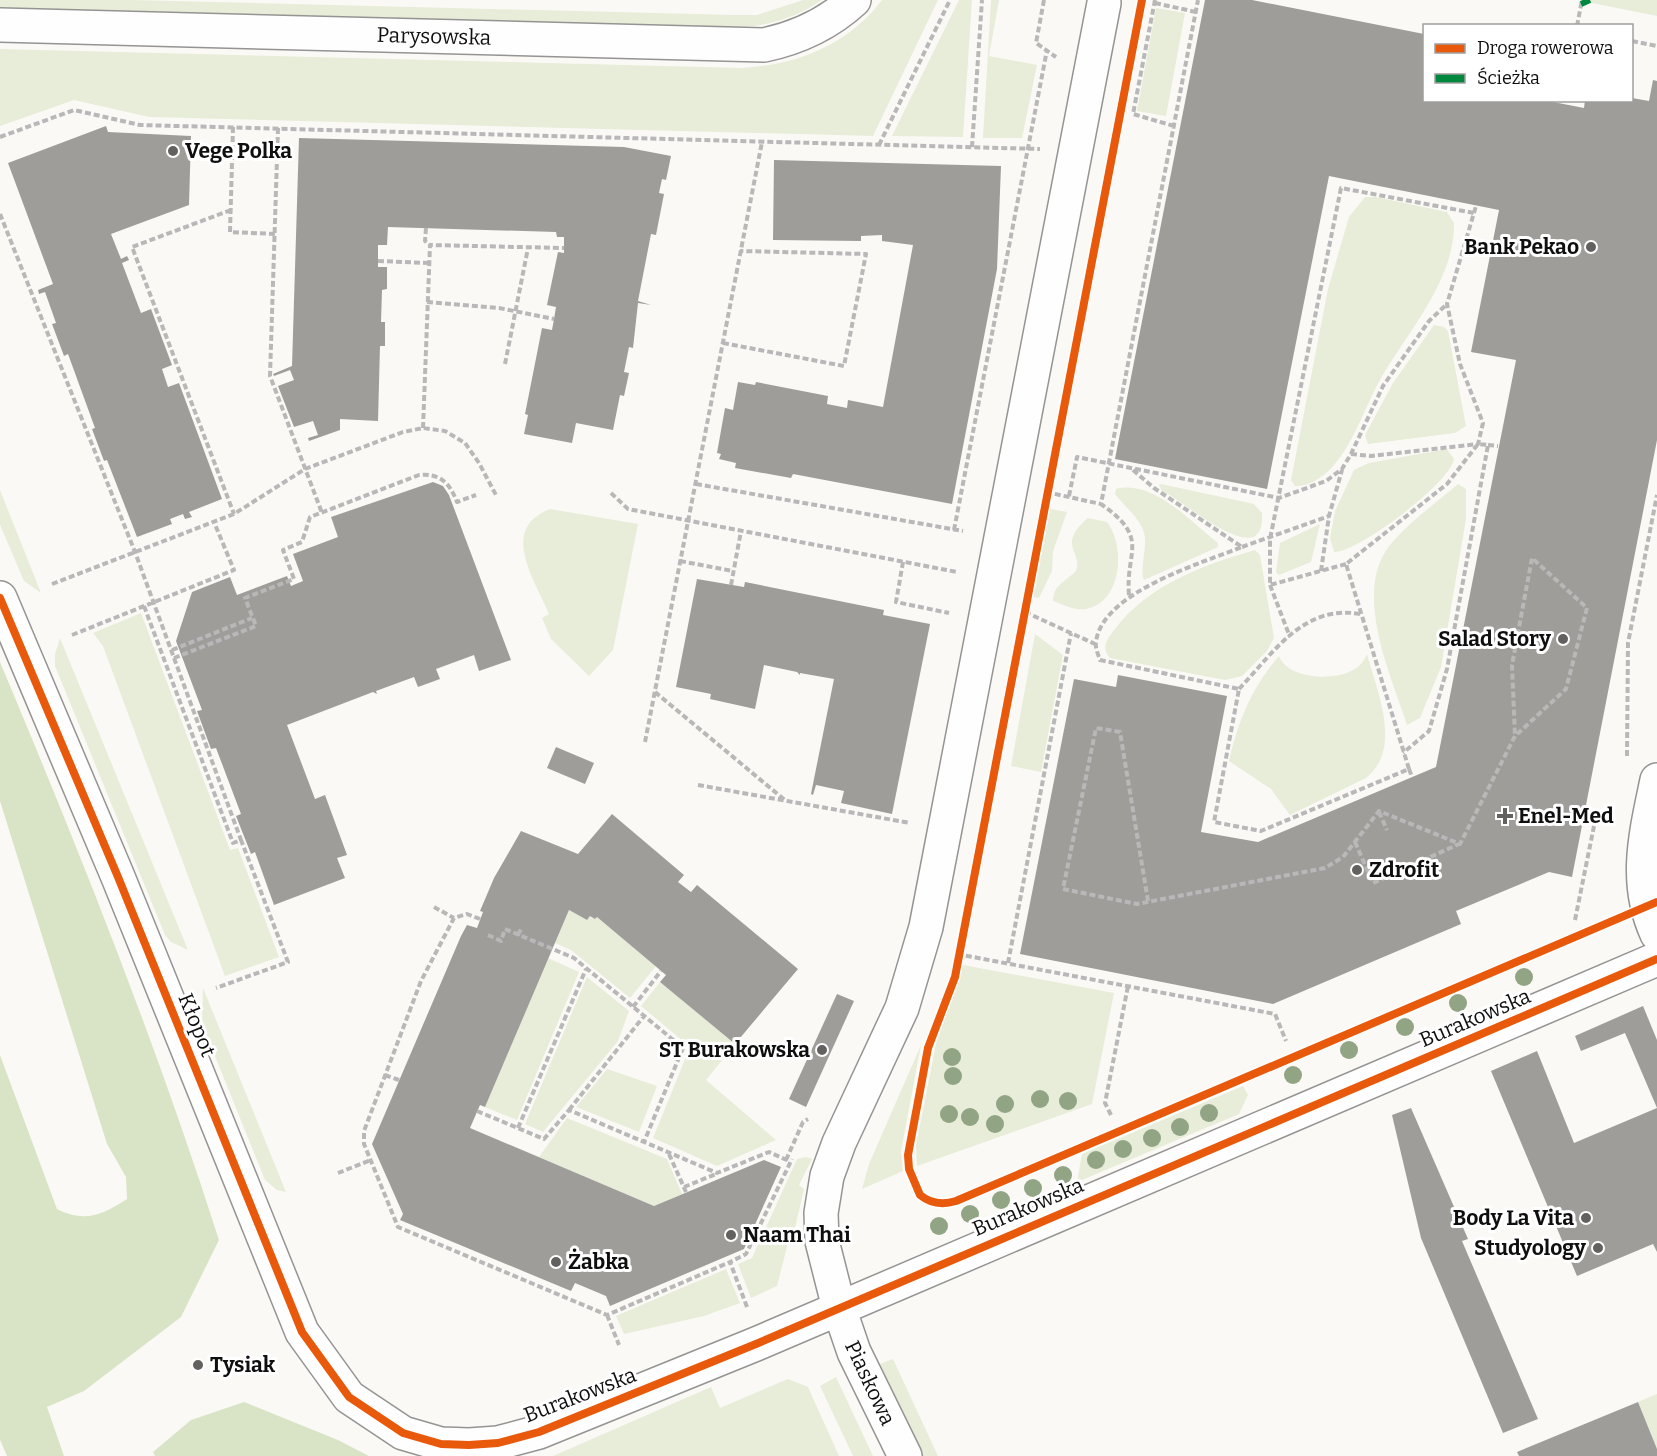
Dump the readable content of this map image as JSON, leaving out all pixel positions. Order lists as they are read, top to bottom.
{
  "streets": {
    "street": [
      "Parysowska",
      "Burakowska",
      "Kłopot",
      "Piaskowa"
    ]
  },
  "crossings": [
    ["Burakowska", "Kłopot"],
    ["Burakowska", "Piaskowa"]
  ],
  "places": {
    "other": [
      "Vege Polka",
      "Bank Pekao",
      "Salad Story",
      "Zdrofit",
      "ST Burakowska",
      "Body La Vita",
      "Naam Thai",
      "Studyology",
      "Żabka",
      "Tysiak"
    ],
    "health": ["Enel-Med"]
  },
  "legend": ["Droga rowerowa", "Ścieżka"]
}
